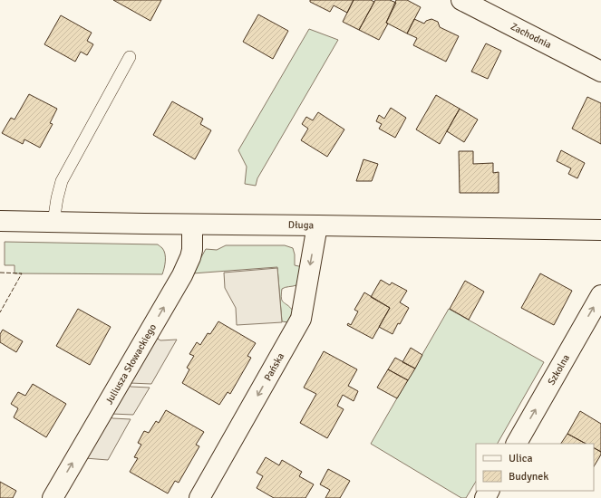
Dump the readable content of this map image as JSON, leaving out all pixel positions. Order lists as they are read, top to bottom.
{
  "streets": {
    "street": [
      "Zachodnia",
      "Długa",
      "Juliusza Słowackiego",
      "Pańska",
      "Szkolna"
    ]
  },
  "crossings": [
    ["Długa", "Juliusza Słowackiego"],
    ["Długa", "Pańska"]
  ],
  "one_way": ["Juliusza Słowackiego", "Pańska", "Szkolna"],
  "legend": ["Ulica", "Budynek"]
}
